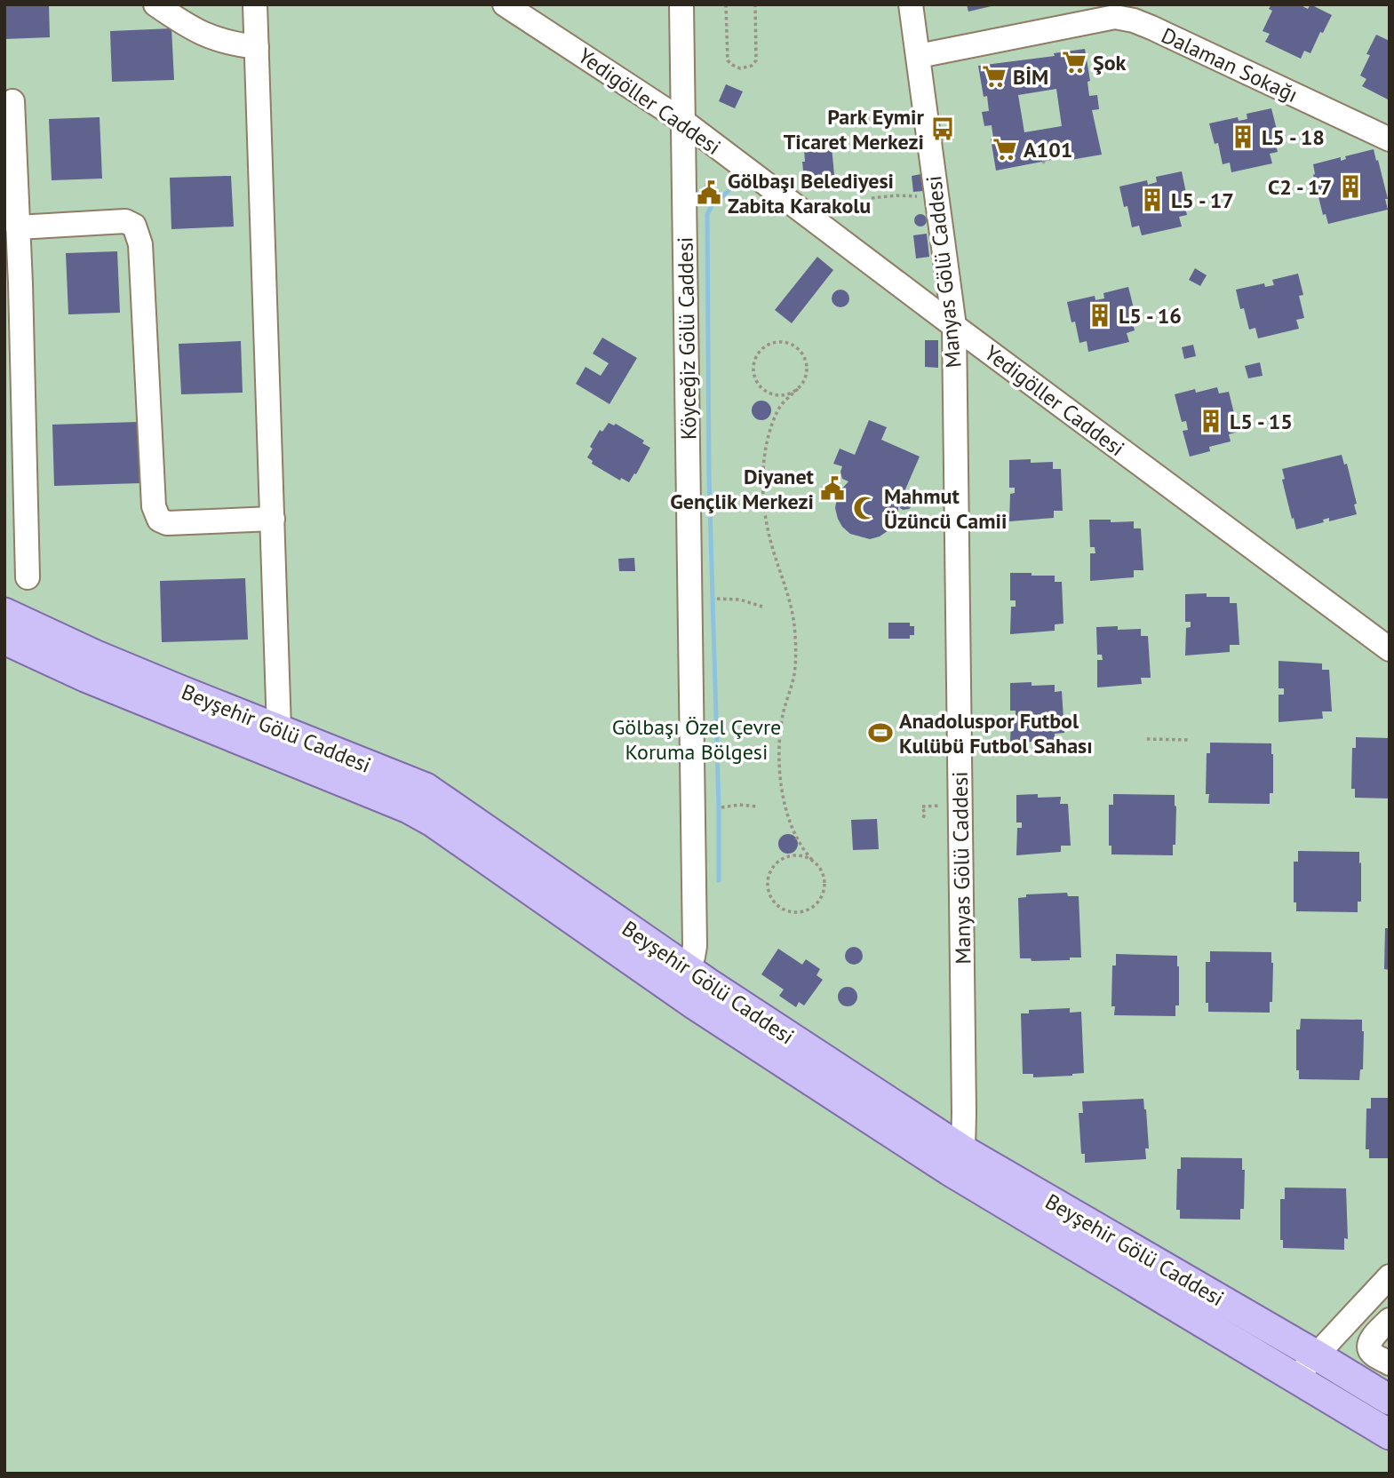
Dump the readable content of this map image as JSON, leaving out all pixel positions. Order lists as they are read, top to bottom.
{
  "streets": {
    "main road": ["Beyşehir Gölü Caddesi"],
    "street": [
      "Dalaman Sokağı",
      "Yedigöller Caddesi",
      "Manyas Gölü Caddesi",
      "Köyceğiz Gölü Caddesi"
    ]
  },
  "crossings": [
    ["Dalaman Sokağı", "Manyas Gölü Caddesi"],
    ["Yedigöller Caddesi", "Manyas Gölü Caddesi"],
    ["Yedigöller Caddesi", "Köyceğiz Gölü Caddesi"],
    ["Manyas Gölü Caddesi", "Beyşehir Gölü Caddesi"],
    ["Köyceğiz Gölü Caddesi", "Beyşehir Gölü Caddesi"]
  ],
  "parks": ["Gölbaşı Özel Çevre Koruma Bölgesi"],
  "places": {
    "supermarket": ["Şok", "BİM", "A101"],
    "bus stop": ["Park Eymir Ticaret Merkezi"],
    "building": [
      "L5 - 18",
      "C2 - 17",
      "L5 - 17",
      "L5 - 16",
      "L5 - 15"
    ],
    "public building": ["Gölbaşı Belediyesi Zabita Karakolu", "Diyanet Gençlik Merkezi"],
    "mosque": ["Mahmut Üzüncü Camii"],
    "sports": ["Anadoluspor Futbol Kulübü Futbol Sahası"]
  }
}
